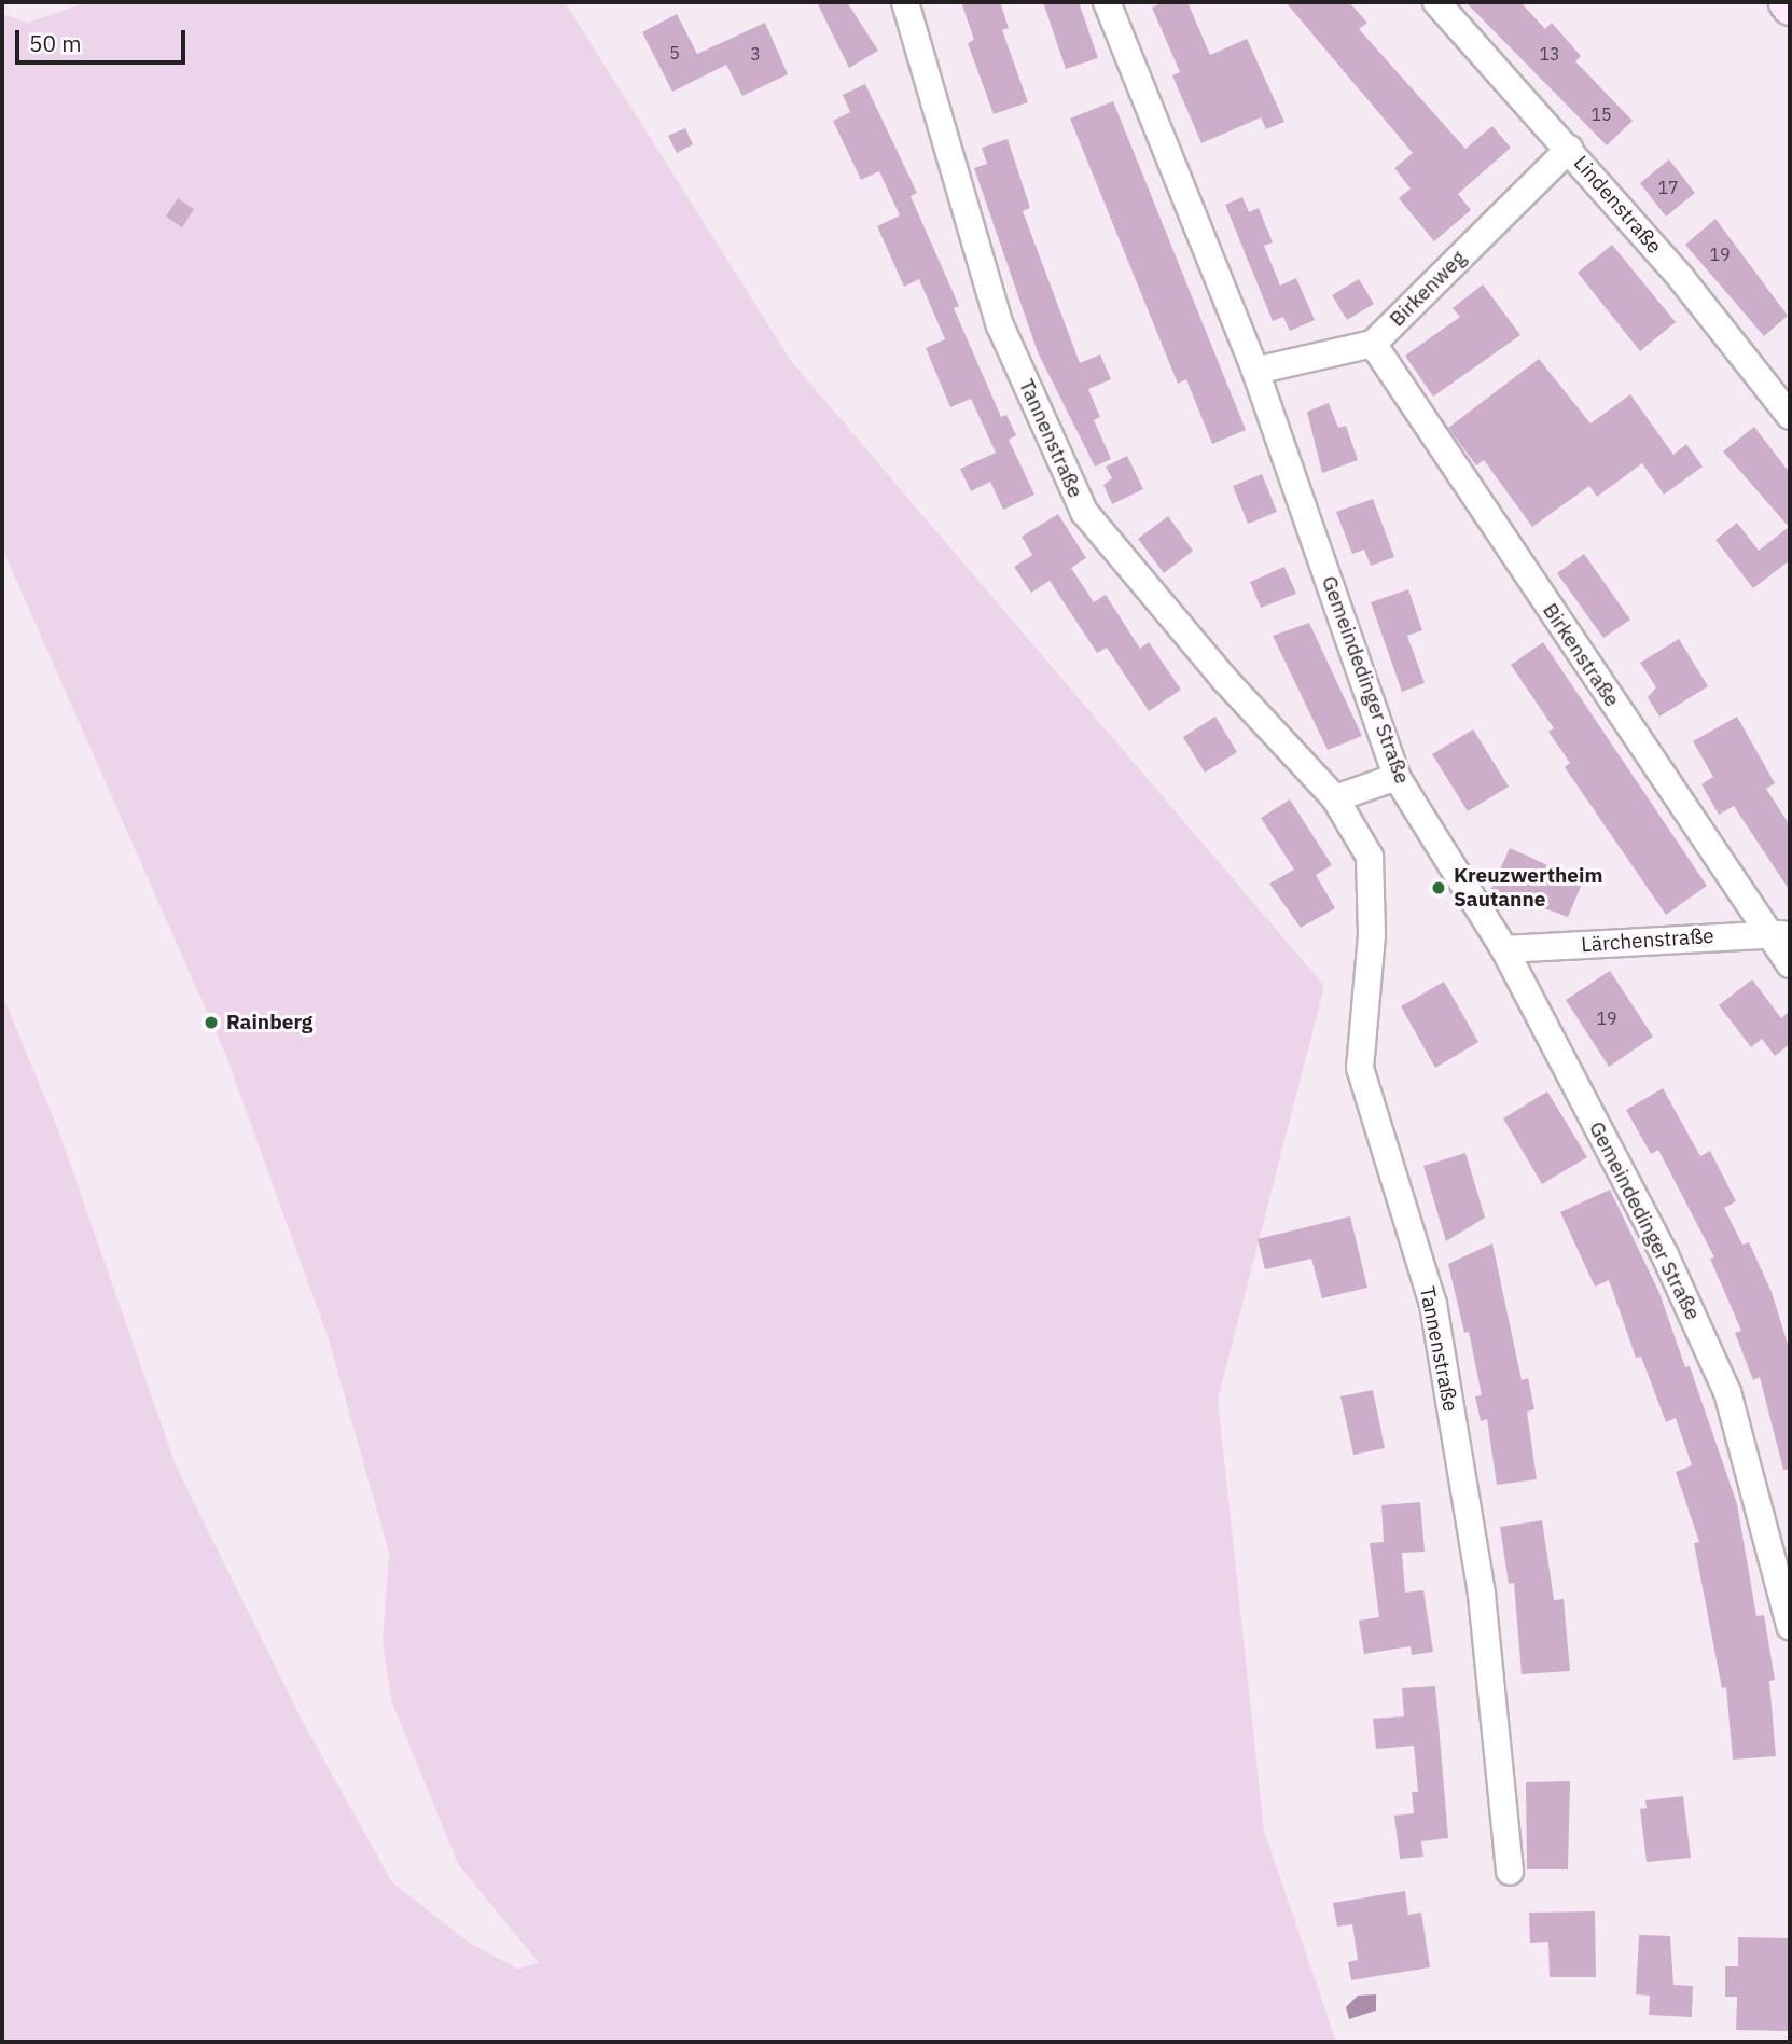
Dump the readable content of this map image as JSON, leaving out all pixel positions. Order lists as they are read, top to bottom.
{
  "streets": {
    "street": [
      "Lindenstraße",
      "Birkenweg",
      "Tannenstraße",
      "Birkenstraße",
      "Gemeindedinger Straße",
      "Lärchenstraße"
    ]
  },
  "crossings": [
    ["Lindenstraße", "Birkenweg"],
    ["Birkenweg", "Birkenstraße"],
    ["Birkenweg", "Gemeindedinger Straße"],
    ["Birkenstraße", "Lärchenstraße"],
    ["Gemeindedinger Straße", "Lärchenstraße"]
  ],
  "places": ["Kreuzwertheim Sautanne", "Rainberg"],
  "house_numbers": [
    "5",
    "3",
    "13",
    "15",
    "17",
    "19",
    "19"
  ],
  "scale_bar": "50 m"
}
